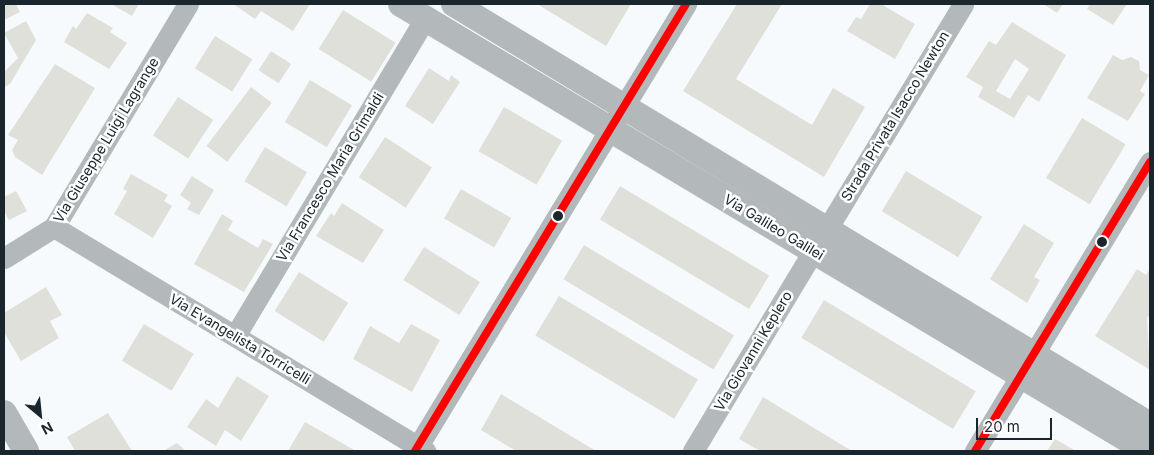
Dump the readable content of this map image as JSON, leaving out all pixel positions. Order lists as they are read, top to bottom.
{
  "streets": {
    "street": [
      "Strada Privata Isacco Newton",
      "Via Giuseppe Luigi Lagrange",
      "Via Francesco Maria Grimaldi",
      "Via Galileo Galilei",
      "Via Evangelista Torricelli",
      "Via Giovanni Keplero"
    ]
  },
  "crossings": [
    ["Strada Privata Isacco Newton", "Via Galileo Galilei"],
    ["Via Giuseppe Luigi Lagrange", "Via Evangelista Torricelli"],
    ["Via Francesco Maria Grimaldi", "Via Galileo Galilei"],
    ["Via Francesco Maria Grimaldi", "Via Evangelista Torricelli"],
    ["Via Galileo Galilei", "Via Giovanni Keplero"]
  ],
  "scale_bar": "20 m",
  "north": "bottom right"
}
